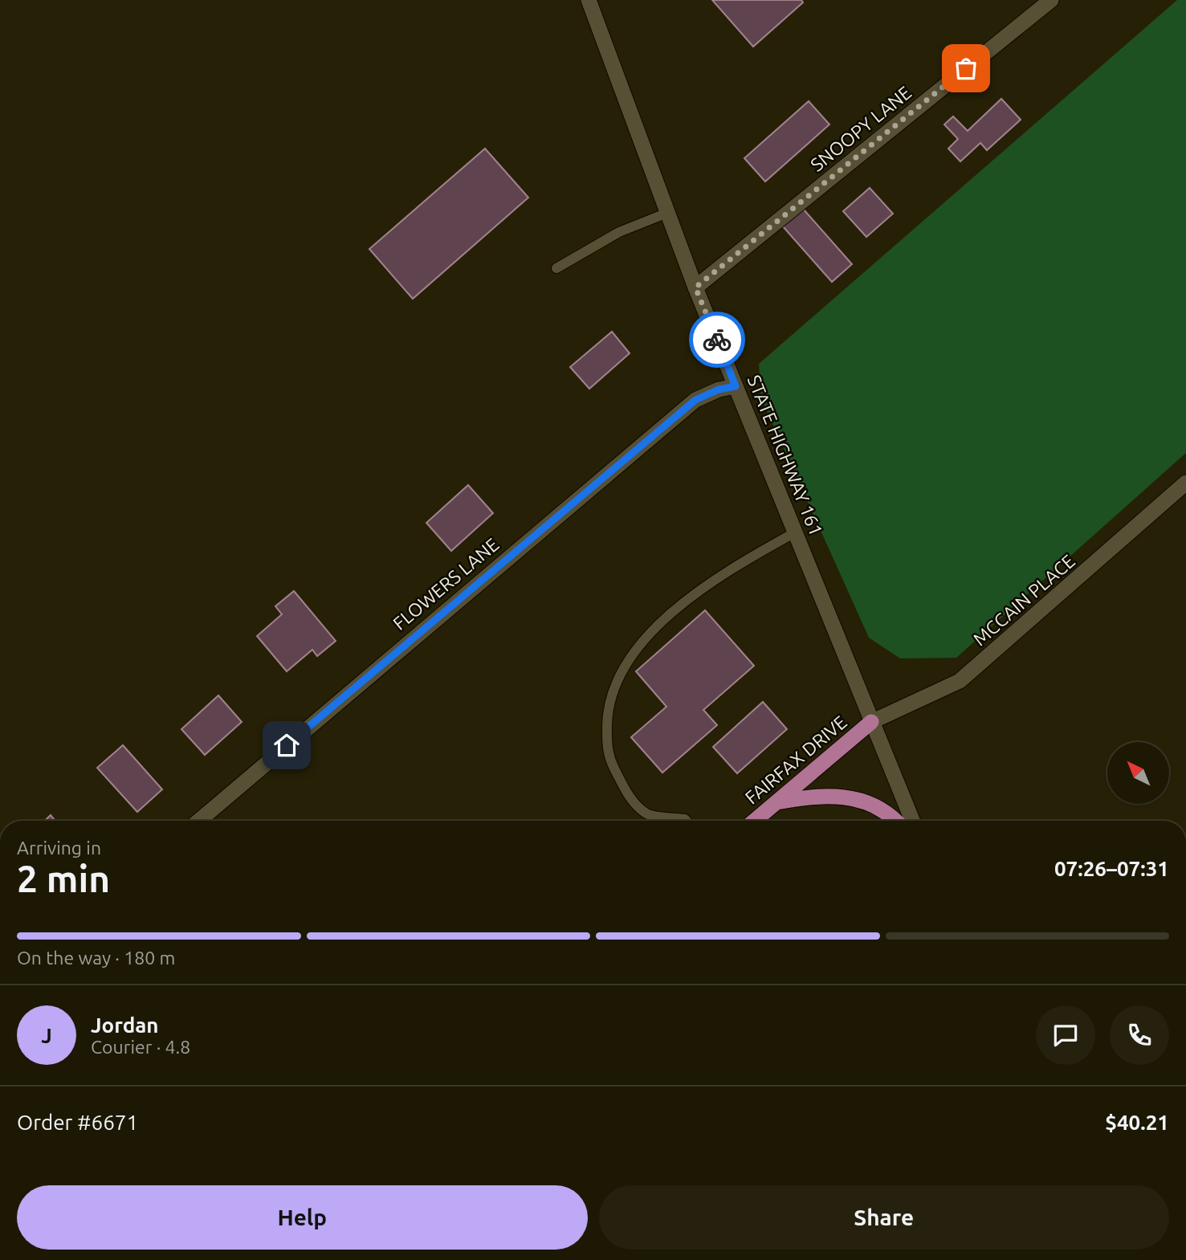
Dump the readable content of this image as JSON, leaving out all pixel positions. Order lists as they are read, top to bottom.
{
  "streets": {
    "main road": ["FAIRFAX DRIVE"],
    "street": [
      "SNOOPY LANE",
      "STATE HIGHWAY 161",
      "FLOWERS LANE",
      "MCCAIN PLACE"
    ]
  },
  "crossings": [
    ["SNOOPY LANE", "STATE HIGHWAY 161"],
    ["STATE HIGHWAY 161", "FLOWERS LANE"],
    ["STATE HIGHWAY 161", "MCCAIN PLACE"],
    ["STATE HIGHWAY 161", "FAIRFAX DRIVE"],
    ["MCCAIN PLACE", "FAIRFAX DRIVE"]
  ],
  "north": "top left",
  "page": {
    "heading": ["2 min", "Arriving in", "07:26–07:31"],
    "panel": [
      "Jordan",
      "Courier · 4.8",
      "Order #6671",
      "$40.21"
    ],
    "bar": "On the way · 180 m",
    "round": "J",
    "buttons": ["Help", "Share"]
  }
}
